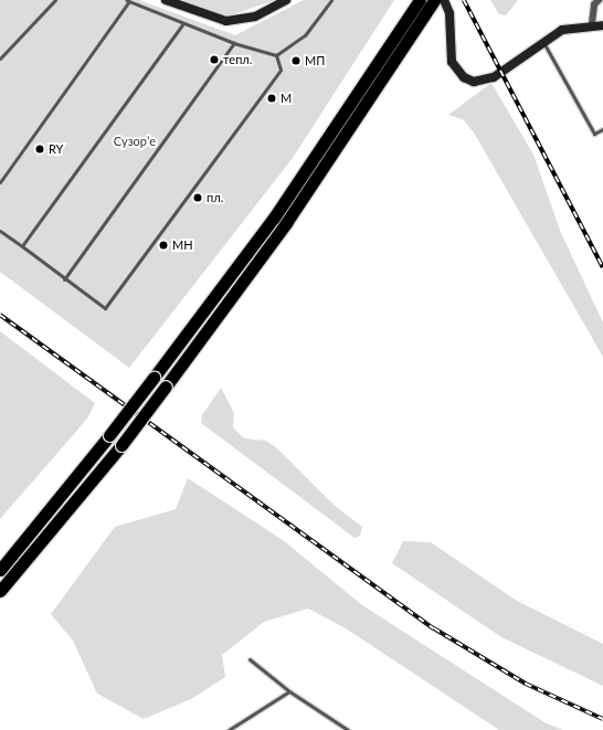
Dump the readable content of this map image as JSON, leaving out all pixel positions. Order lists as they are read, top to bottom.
{
  "parks": ["Сузорʼе"],
  "places": [
    "тепл.",
    "МП",
    "М",
    "RY",
    "пл.",
    "МН"
  ]
}
